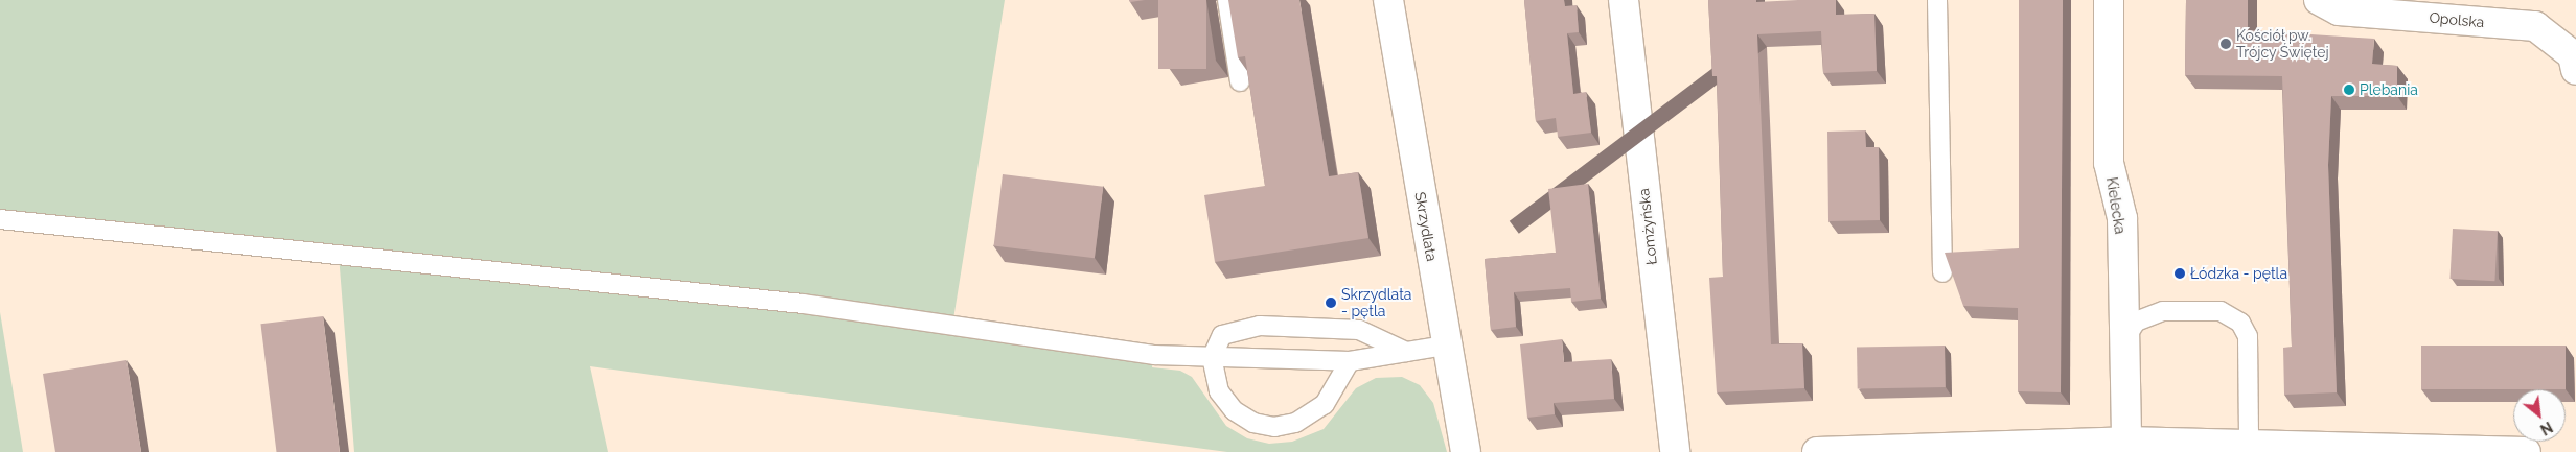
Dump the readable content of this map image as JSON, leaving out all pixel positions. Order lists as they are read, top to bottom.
{
  "streets": {
    "street": [
      "Opolska",
      "Kielecka",
      "Skrzydlata",
      "Łomżyńska"
    ]
  },
  "places": [
    "Kościół pw. Trójcy Świętej",
    "Plebania",
    "Łódzka - pętla",
    "Skrzydlata - pętla"
  ],
  "north": "bottom right"
}
